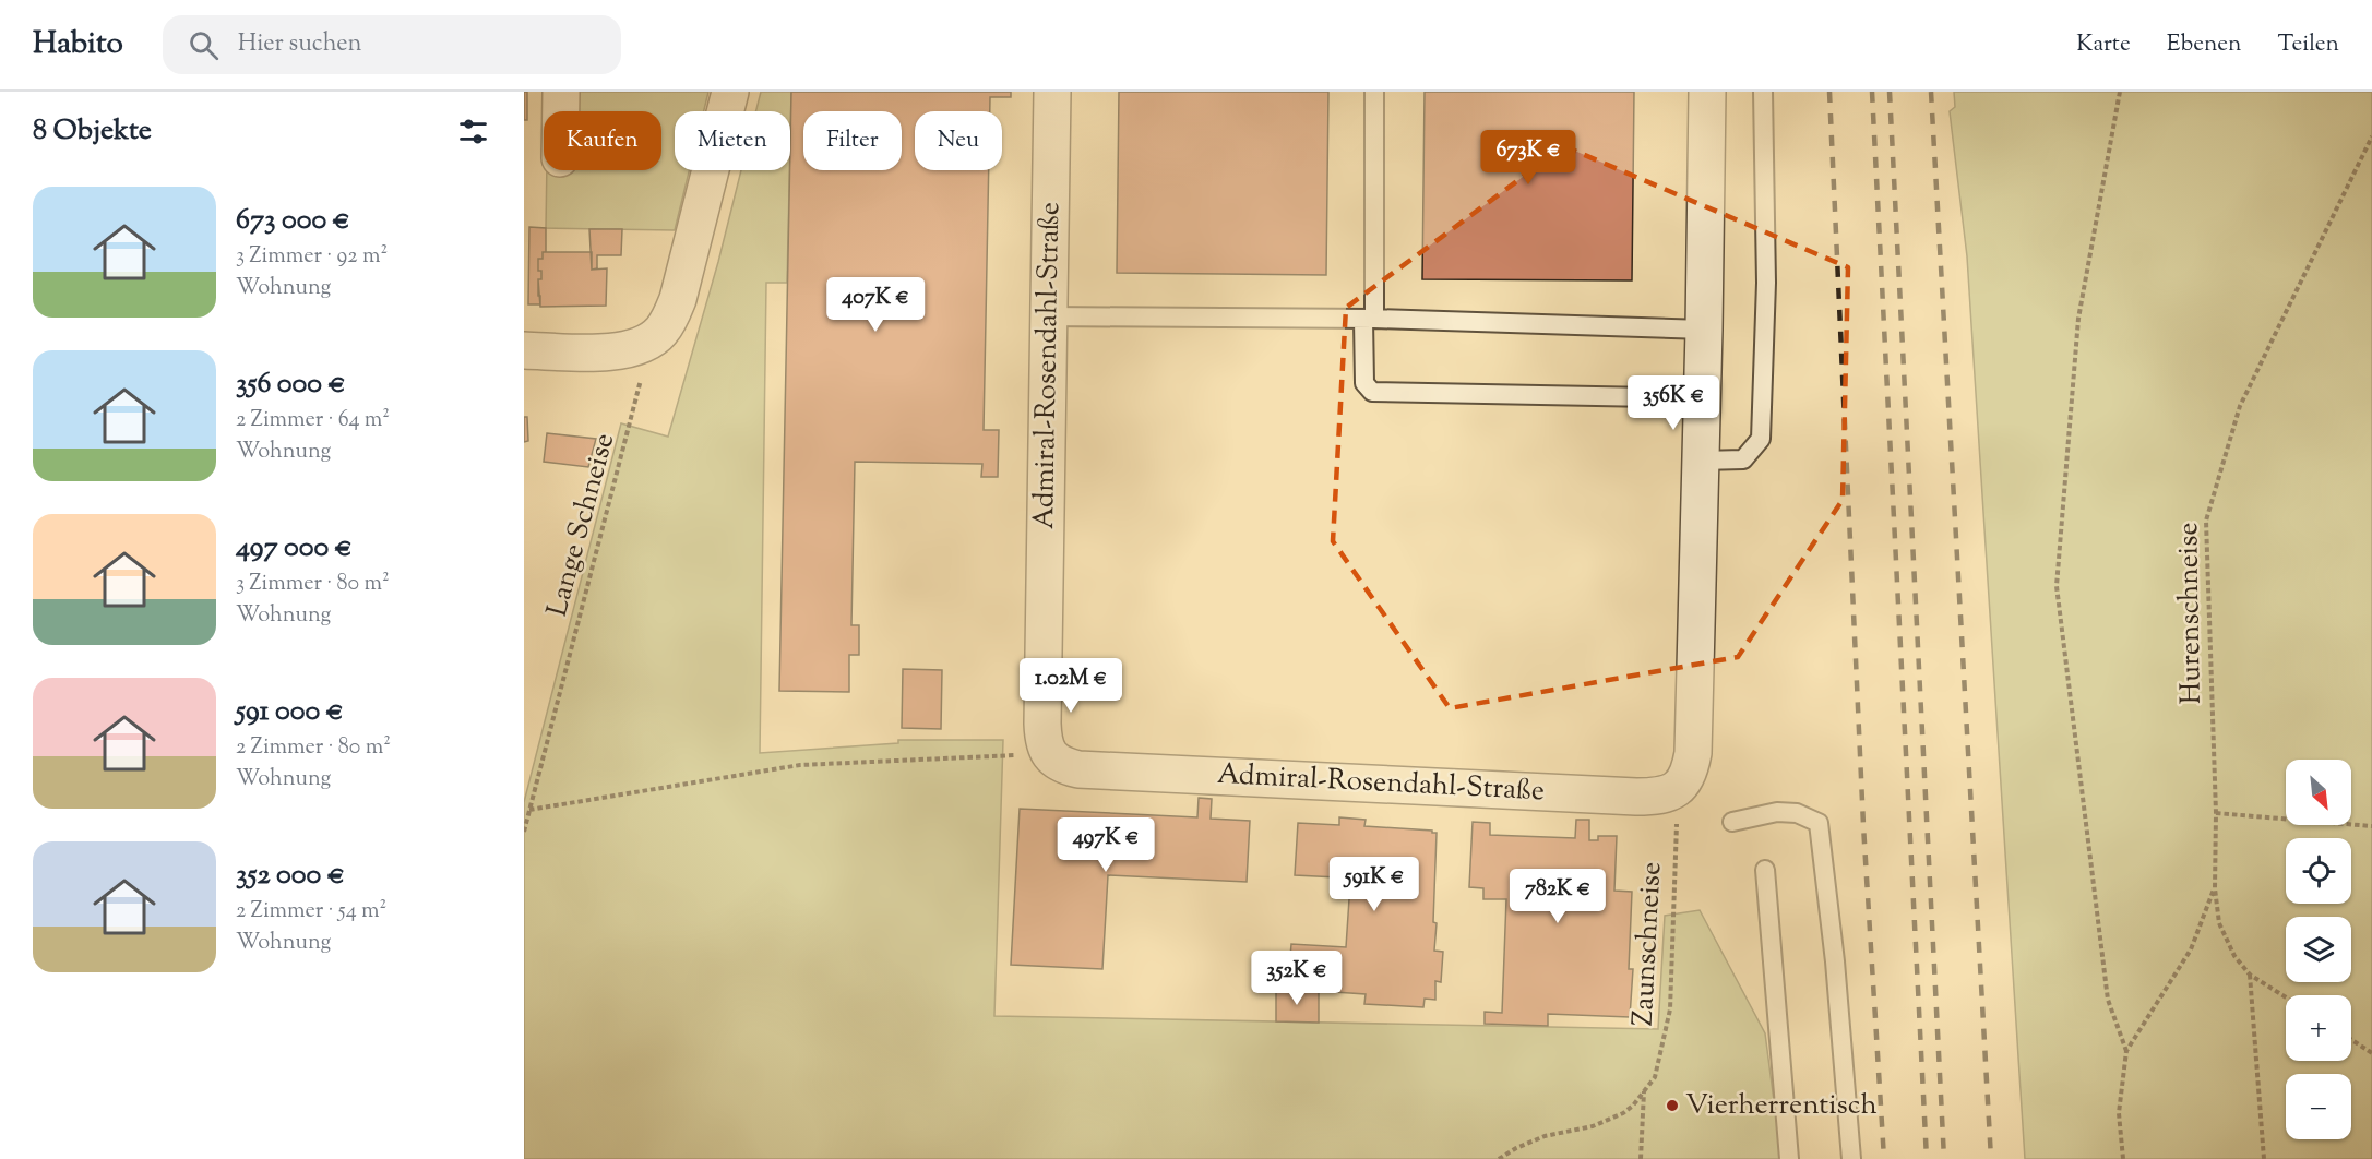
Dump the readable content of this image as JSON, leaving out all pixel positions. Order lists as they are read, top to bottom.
{
  "streets": {
    "street": ["Admiral-Rosendahl-Straße"],
    "path": ["Lange Schneise", "Hurenschneise", "Zaunschneise"]
  },
  "crossings": [
    ["Admiral-Rosendahl-Straße", "Zaunschneise"]
  ],
  "places": ["Vierherrentisch"],
  "north": "bottom right",
  "page": {
    "header": "Habito",
    "search": "Hier suchen",
    "nav": ["Karte", "Ebenen", "Teilen"],
    "heading": "8 Objekte",
    "chip": [
      "Kaufen",
      "Mieten",
      "Filter",
      "Neu"
    ],
    "price": [
      "673K €",
      "407K €",
      "356K €",
      "1.02M €",
      "497K €",
      "591K €",
      "782K €",
      "352K €"
    ],
    "list": [
      {
        "name": "673 000 €",
        "note": "3 Zimmer · 92 m² · Wohnung"
      },
      {
        "name": "356 000 €",
        "note": "2 Zimmer · 64 m² · Wohnung"
      },
      {
        "name": "497 000 €",
        "note": "3 Zimmer · 80 m² · Wohnung"
      },
      {
        "name": "591 000 €",
        "note": "2 Zimmer · 80 m² · Wohnung"
      },
      {
        "name": "352 000 €",
        "note": "2 Zimmer · 54 m² · Wohnung"
      }
    ],
    "map_buttons": ["+", "−"]
  }
}
